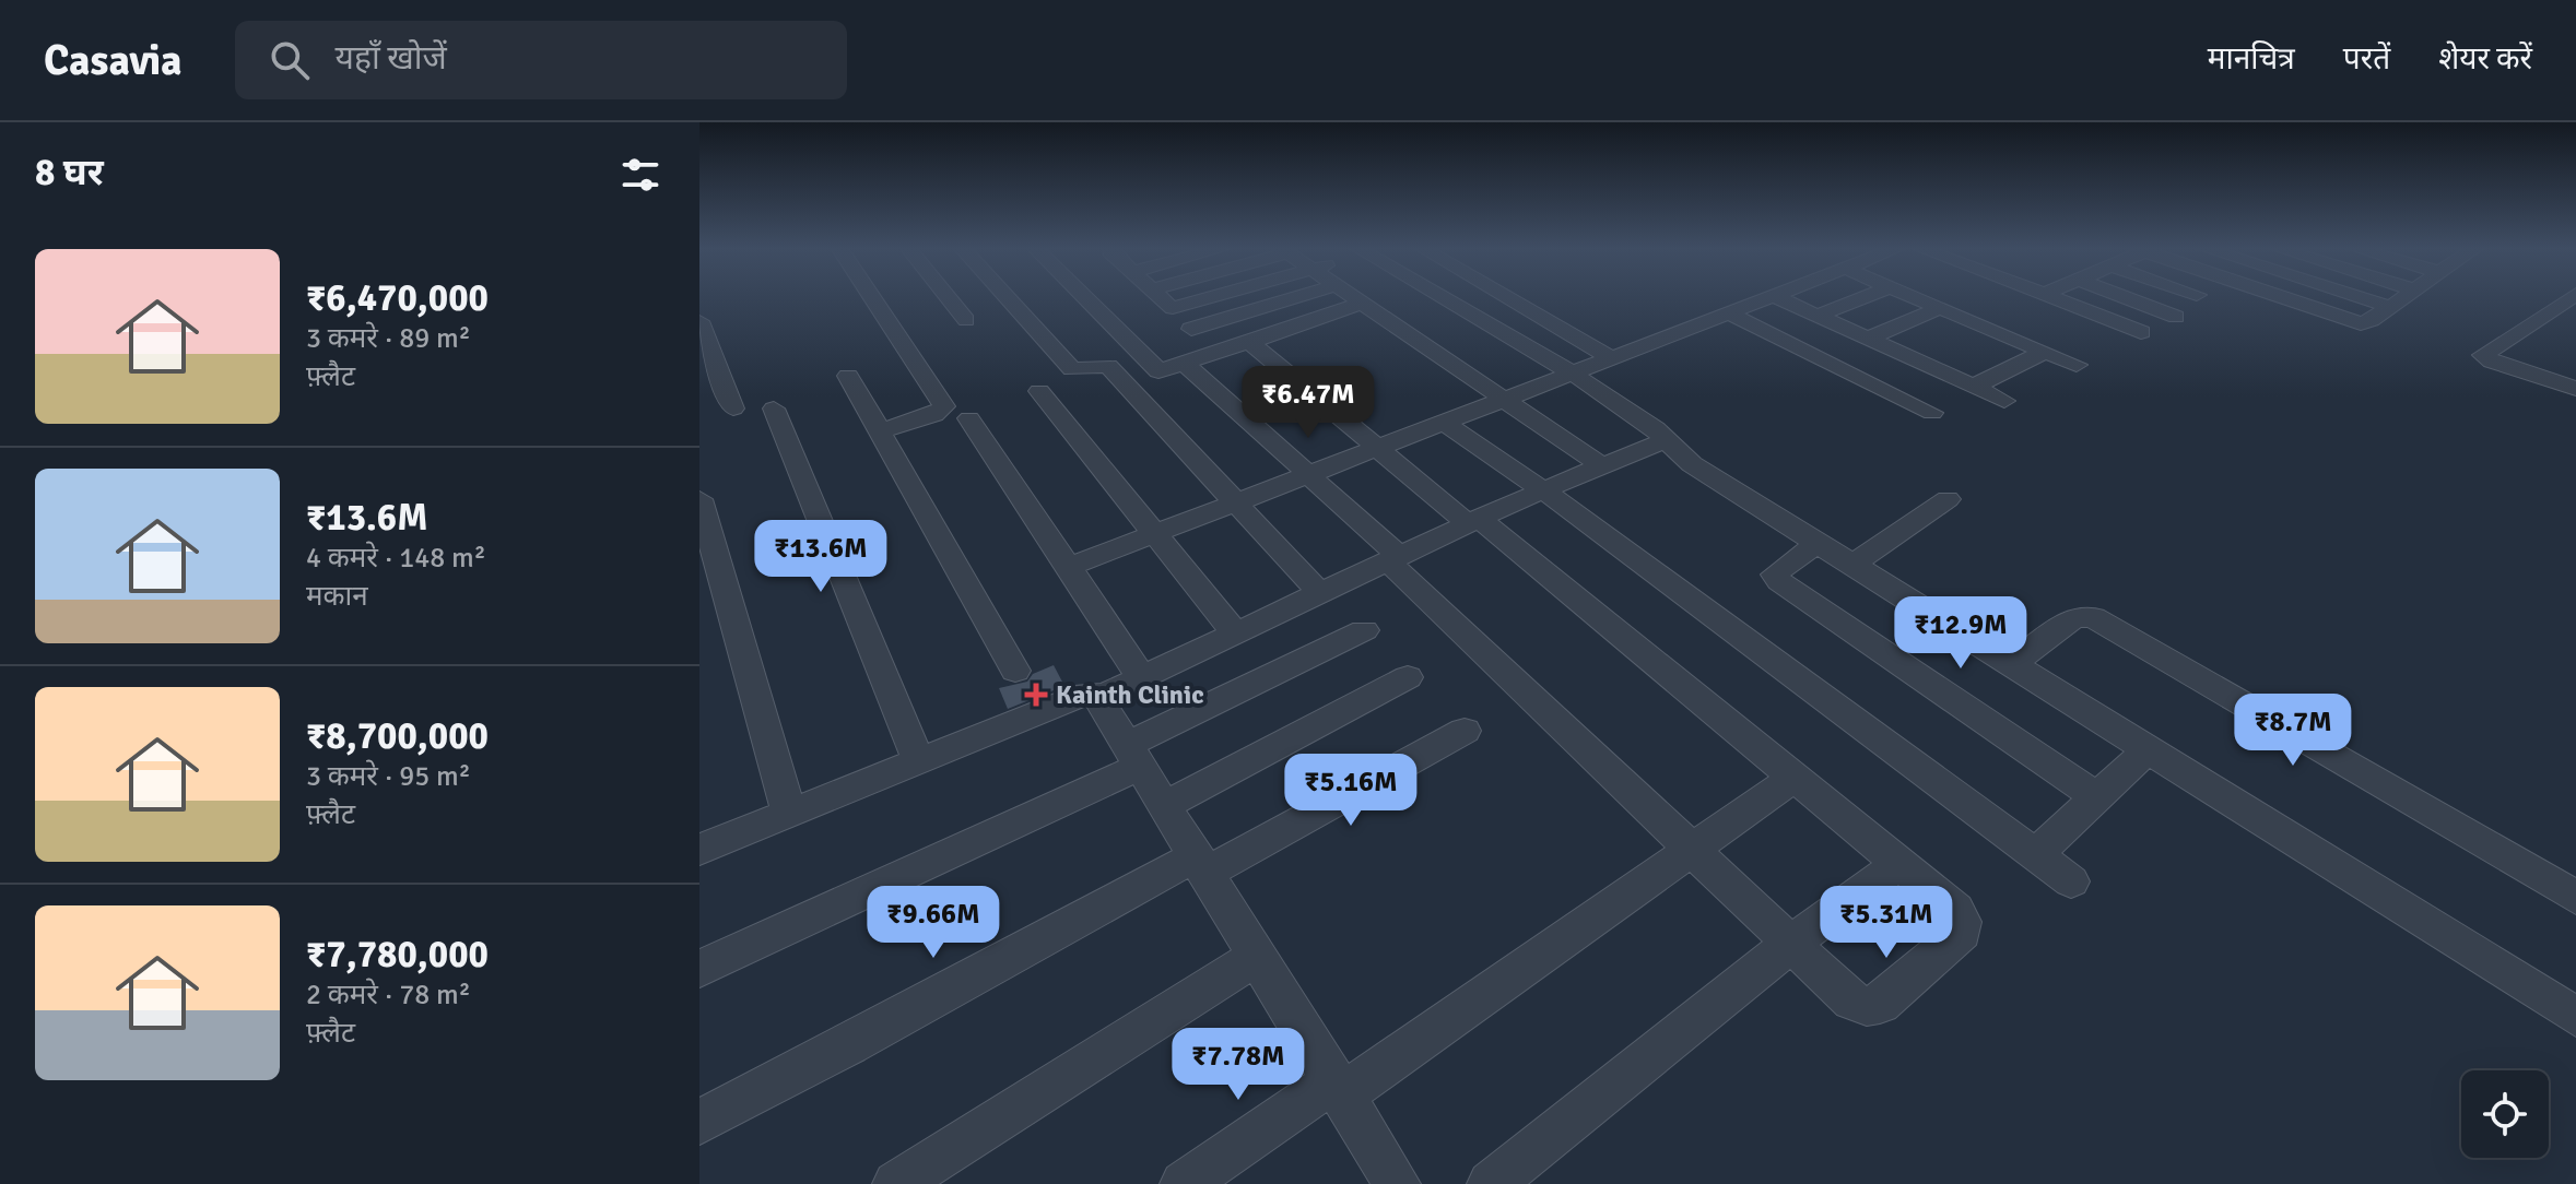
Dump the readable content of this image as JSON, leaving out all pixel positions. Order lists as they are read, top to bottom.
{
  "places": {
    "health": ["Kainth Clinic"]
  },
  "page": {
    "header": "Casavia",
    "search": "यहाँ खोजें",
    "nav": ["मानचित्र", "परतें", "शेयर करें"],
    "heading": "8 घर",
    "list": [
      {
        "name": "₹6,470,000",
        "note": "3 कमरे · 89 m² · फ़्लैट"
      },
      {
        "name": "₹13.6M",
        "note": "4 कमरे · 148 m² · मकान"
      },
      {
        "name": "₹8,700,000",
        "note": "3 कमरे · 95 m² · फ़्लैट"
      },
      {
        "name": "₹7,780,000",
        "note": "2 कमरे · 78 m² · फ़्लैट"
      }
    ],
    "price": [
      "₹6.47M",
      "₹13.6M",
      "₹12.9M",
      "₹8.7M",
      "₹5.16M",
      "₹9.66M",
      "₹5.31M",
      "₹7.78M"
    ]
  }
}
